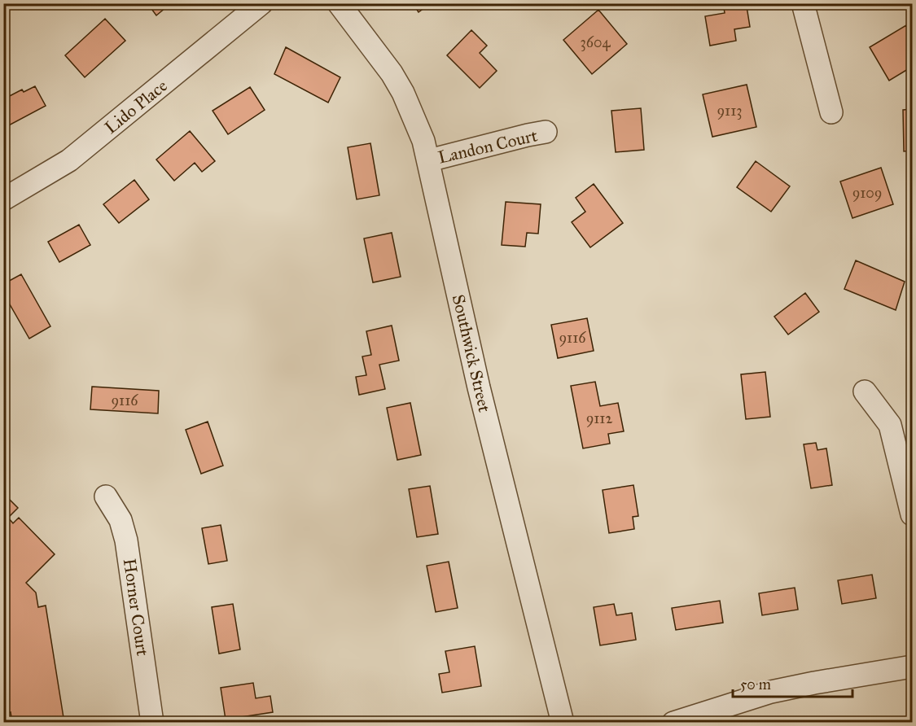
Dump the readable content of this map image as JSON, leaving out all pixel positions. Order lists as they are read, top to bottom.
{
  "streets": {
    "street": [
      "Lido Place",
      "Landon Court",
      "Southwick Street",
      "Horner Court"
    ]
  },
  "crossings": [
    ["Landon Court", "Southwick Street"]
  ],
  "house_numbers": [
    "3604",
    "9113",
    "9109",
    "9116",
    "9116",
    "9112"
  ],
  "scale_bar": "50 m"
}
